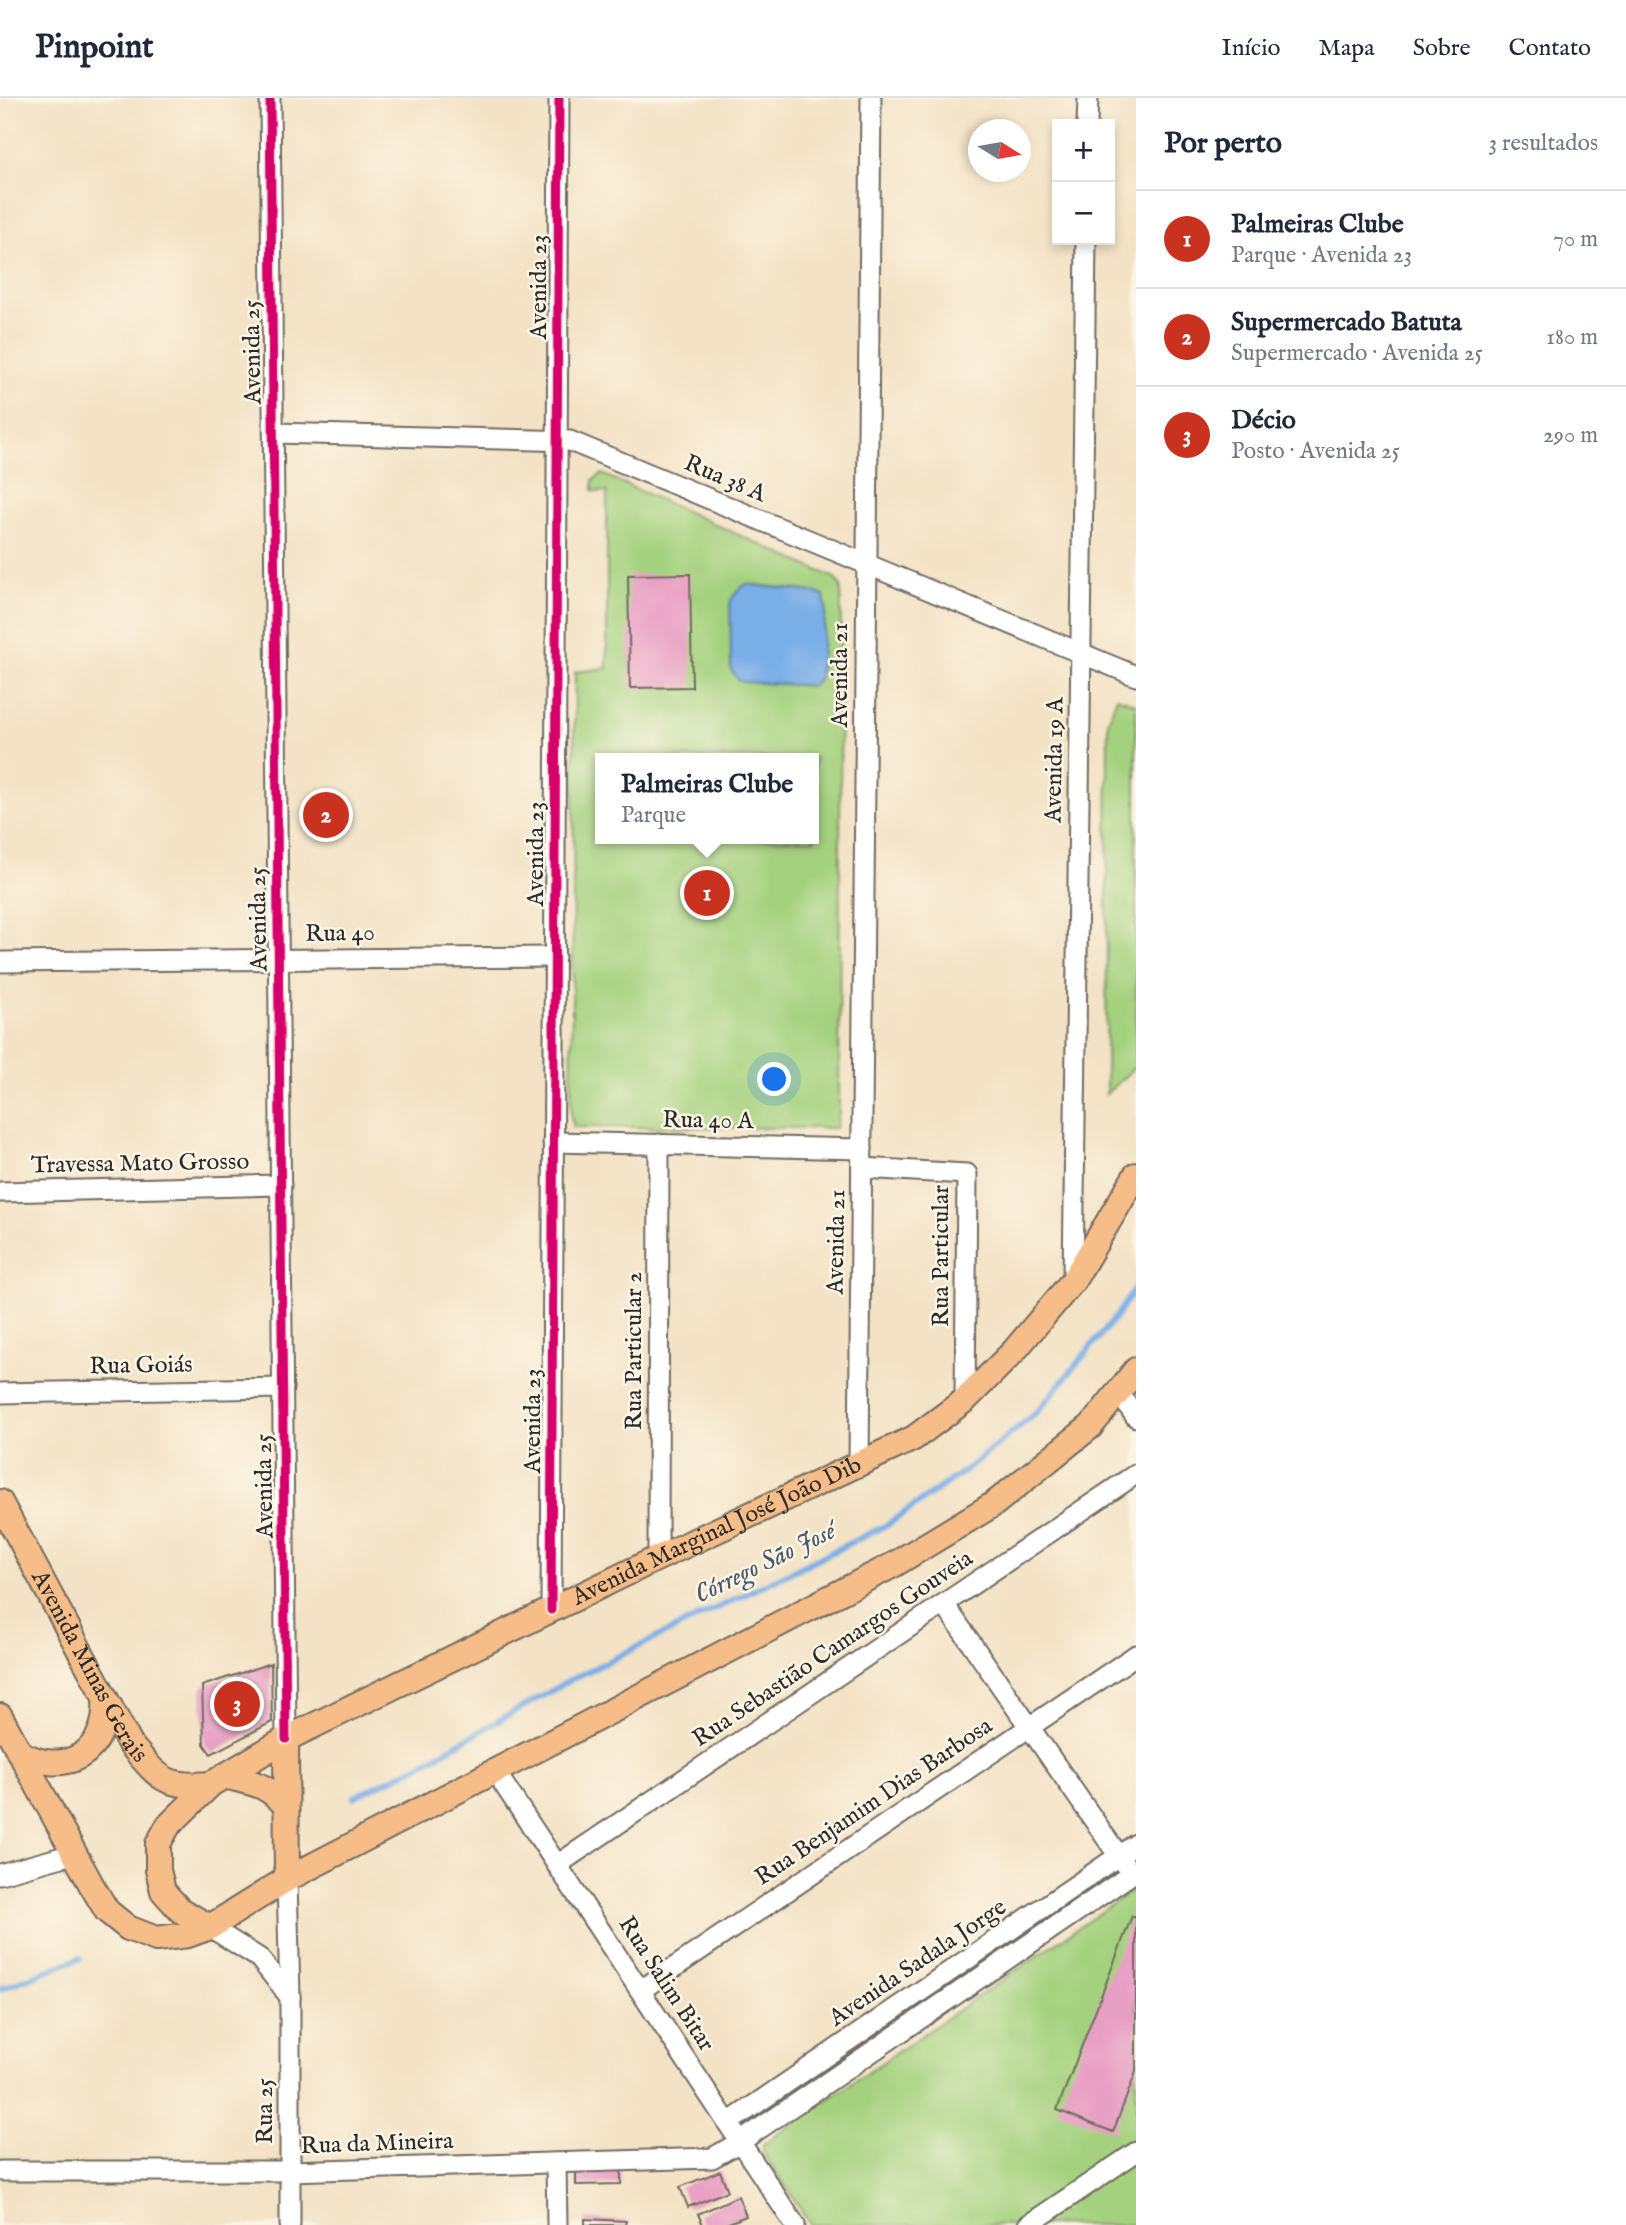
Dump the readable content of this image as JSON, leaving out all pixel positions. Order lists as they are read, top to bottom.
{
  "streets": {
    "main road": ["Avenida Marginal José João Dib", "Avenida Minas Gerais"],
    "street": [
      "Avenida 23",
      "Avenida 25",
      "Rua 38 A",
      "Avenida 21",
      "Avenida 19 A",
      "Rua 40",
      "Rua 40 A",
      "Travessa Mato Grosso",
      "Rua Particular",
      "Rua Particular 2",
      "Rua Goiás",
      "Rua Sebastião Camargos Gouveia",
      "Rua Benjamim Dias Barbosa",
      "Avenida Sadala Jorge",
      "Rua Salim Bitar",
      "Rua 25",
      "Rua da Mineira"
    ]
  },
  "crossings": [
    ["Avenida 23", "Rua 38 A"],
    ["Avenida 23", "Rua 40"],
    ["Avenida 23", "Rua 40 A"],
    ["Avenida 23", "Avenida Marginal José João Dib"],
    ["Avenida 25", "Rua 38 A"],
    ["Avenida 25", "Rua 40"],
    ["Avenida 25", "Travessa Mato Grosso"],
    ["Avenida 25", "Rua Goiás"],
    ["Avenida 25", "Avenida Marginal José João Dib"],
    ["Rua 38 A", "Avenida 21"],
    ["Rua 38 A", "Avenida 19 A"],
    ["Avenida 21", "Rua 40 A"],
    ["Avenida 21", "Rua Particular"],
    ["Avenida 21", "Avenida Marginal José João Dib"],
    ["Avenida 19 A", "Avenida Marginal José João Dib"],
    ["Rua 40 A", "Rua Particular"],
    ["Rua 40 A", "Rua Particular 2"],
    ["Rua Particular", "Avenida Marginal José João Dib"],
    ["Rua Particular 2", "Avenida Marginal José João Dib"],
    ["Avenida Marginal José João Dib", "Avenida Minas Gerais"],
    ["Avenida Marginal José João Dib", "Rua 25"],
    ["Rua Sebastião Camargos Gouveia", "Rua Salim Bitar"],
    ["Avenida Minas Gerais", "Rua 25"],
    ["Rua Benjamim Dias Barbosa", "Rua Salim Bitar"],
    ["Avenida Sadala Jorge", "Rua Salim Bitar"],
    ["Avenida Sadala Jorge", "Rua da Mineira"],
    ["Rua Salim Bitar", "Rua da Mineira"],
    ["Rua 25", "Rua da Mineira"]
  ],
  "water": ["Córrego São José"],
  "north": "right",
  "page": {
    "header": "Pinpoint",
    "nav": [
      "Início",
      "Mapa",
      "Sobre",
      "Contato"
    ],
    "heading": ["Por perto", "3 resultados"],
    "map_buttons": ["+", "−"],
    "list": [
      {
        "mark": "1",
        "name": "Palmeiras Clube",
        "note": "Parque · Avenida 23",
        "value": "70 m"
      },
      {
        "mark": "2",
        "name": "Supermercado Batuta",
        "note": "Supermercado · Avenida 25",
        "value": "180 m"
      },
      {
        "mark": "3",
        "name": "Décio",
        "note": "Posto · Avenida 25",
        "value": "290 m"
      }
    ],
    "popup": ["Palmeiras Clube", "Parque"],
    "pins": ["2", "1", "3"]
  }
}
